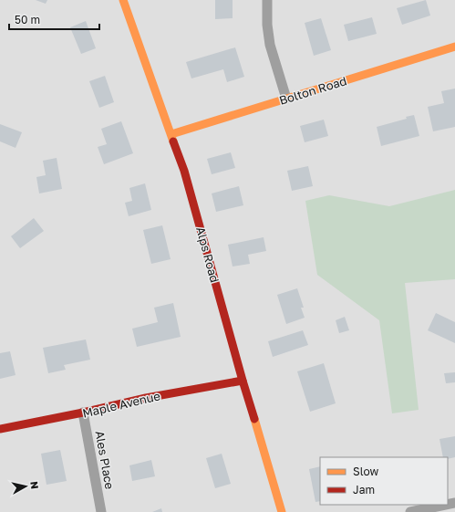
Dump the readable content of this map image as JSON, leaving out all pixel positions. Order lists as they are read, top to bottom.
{
  "streets": {
    "street": [
      "Bolton Road",
      "Alps Road",
      "Maple Avenue",
      "Ales Place"
    ]
  },
  "crossings": [
    ["Bolton Road", "Alps Road"],
    ["Alps Road", "Maple Avenue"],
    ["Maple Avenue", "Ales Place"]
  ],
  "legend": ["Slow", "Jam"],
  "scale_bar": "50 m",
  "north": "right"
}
